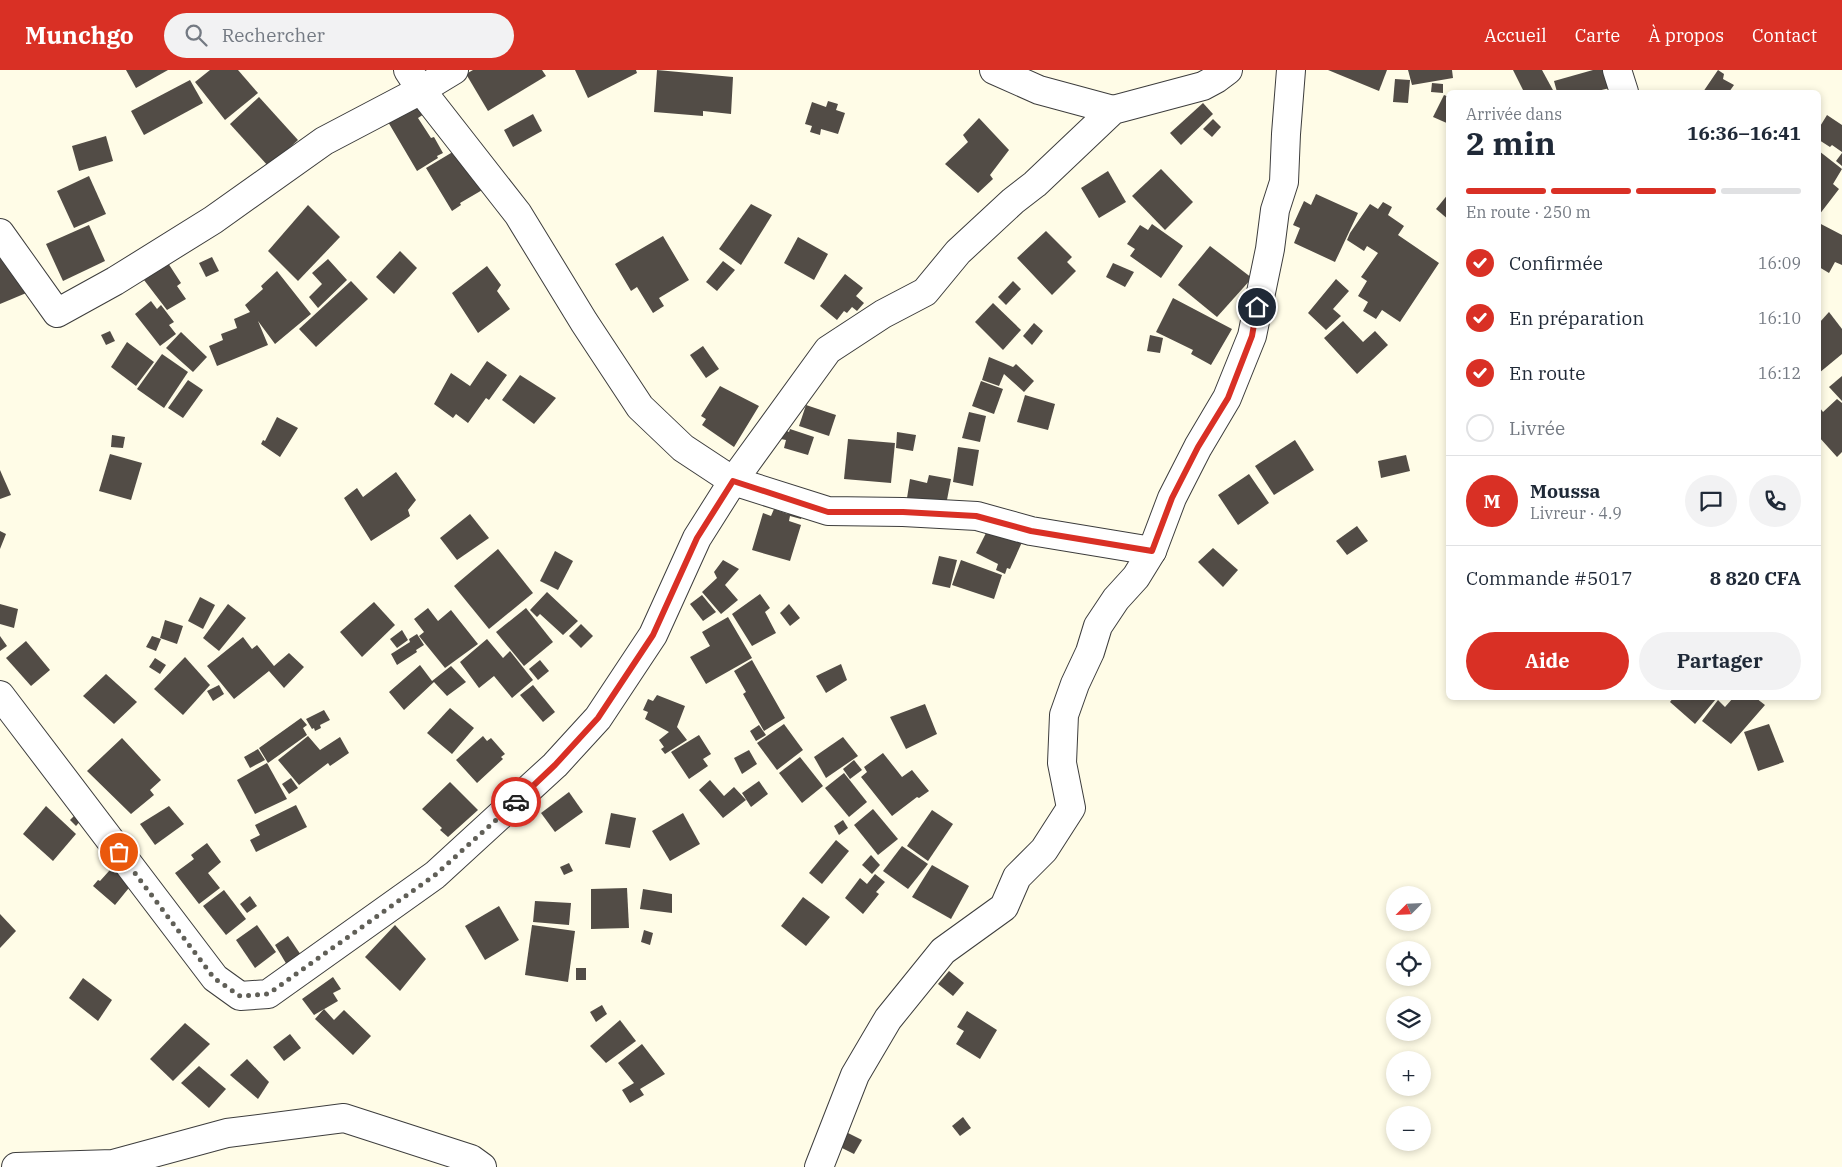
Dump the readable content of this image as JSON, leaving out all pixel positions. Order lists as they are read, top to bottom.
{
  "north": "bottom left",
  "page": {
    "header": "Munchgo",
    "search": "Rechercher",
    "nav": [
      "Accueil",
      "Carte",
      "À propos",
      "Contact"
    ],
    "heading": ["2 min", "Arrivée dans", "16:36–16:41"],
    "panel": [
      "Moussa",
      "Livreur · 4.9",
      "Commande #5017",
      "8 820 CFA"
    ],
    "bar": "En route · 250 m",
    "list": [
      ["Confirmée", "16:09"],
      ["En préparation", "16:10"],
      ["En route", "16:12"],
      "Livrée"
    ],
    "round": "M",
    "buttons": ["Aide", "Partager"],
    "map_buttons": ["+", "−"]
  }
}
